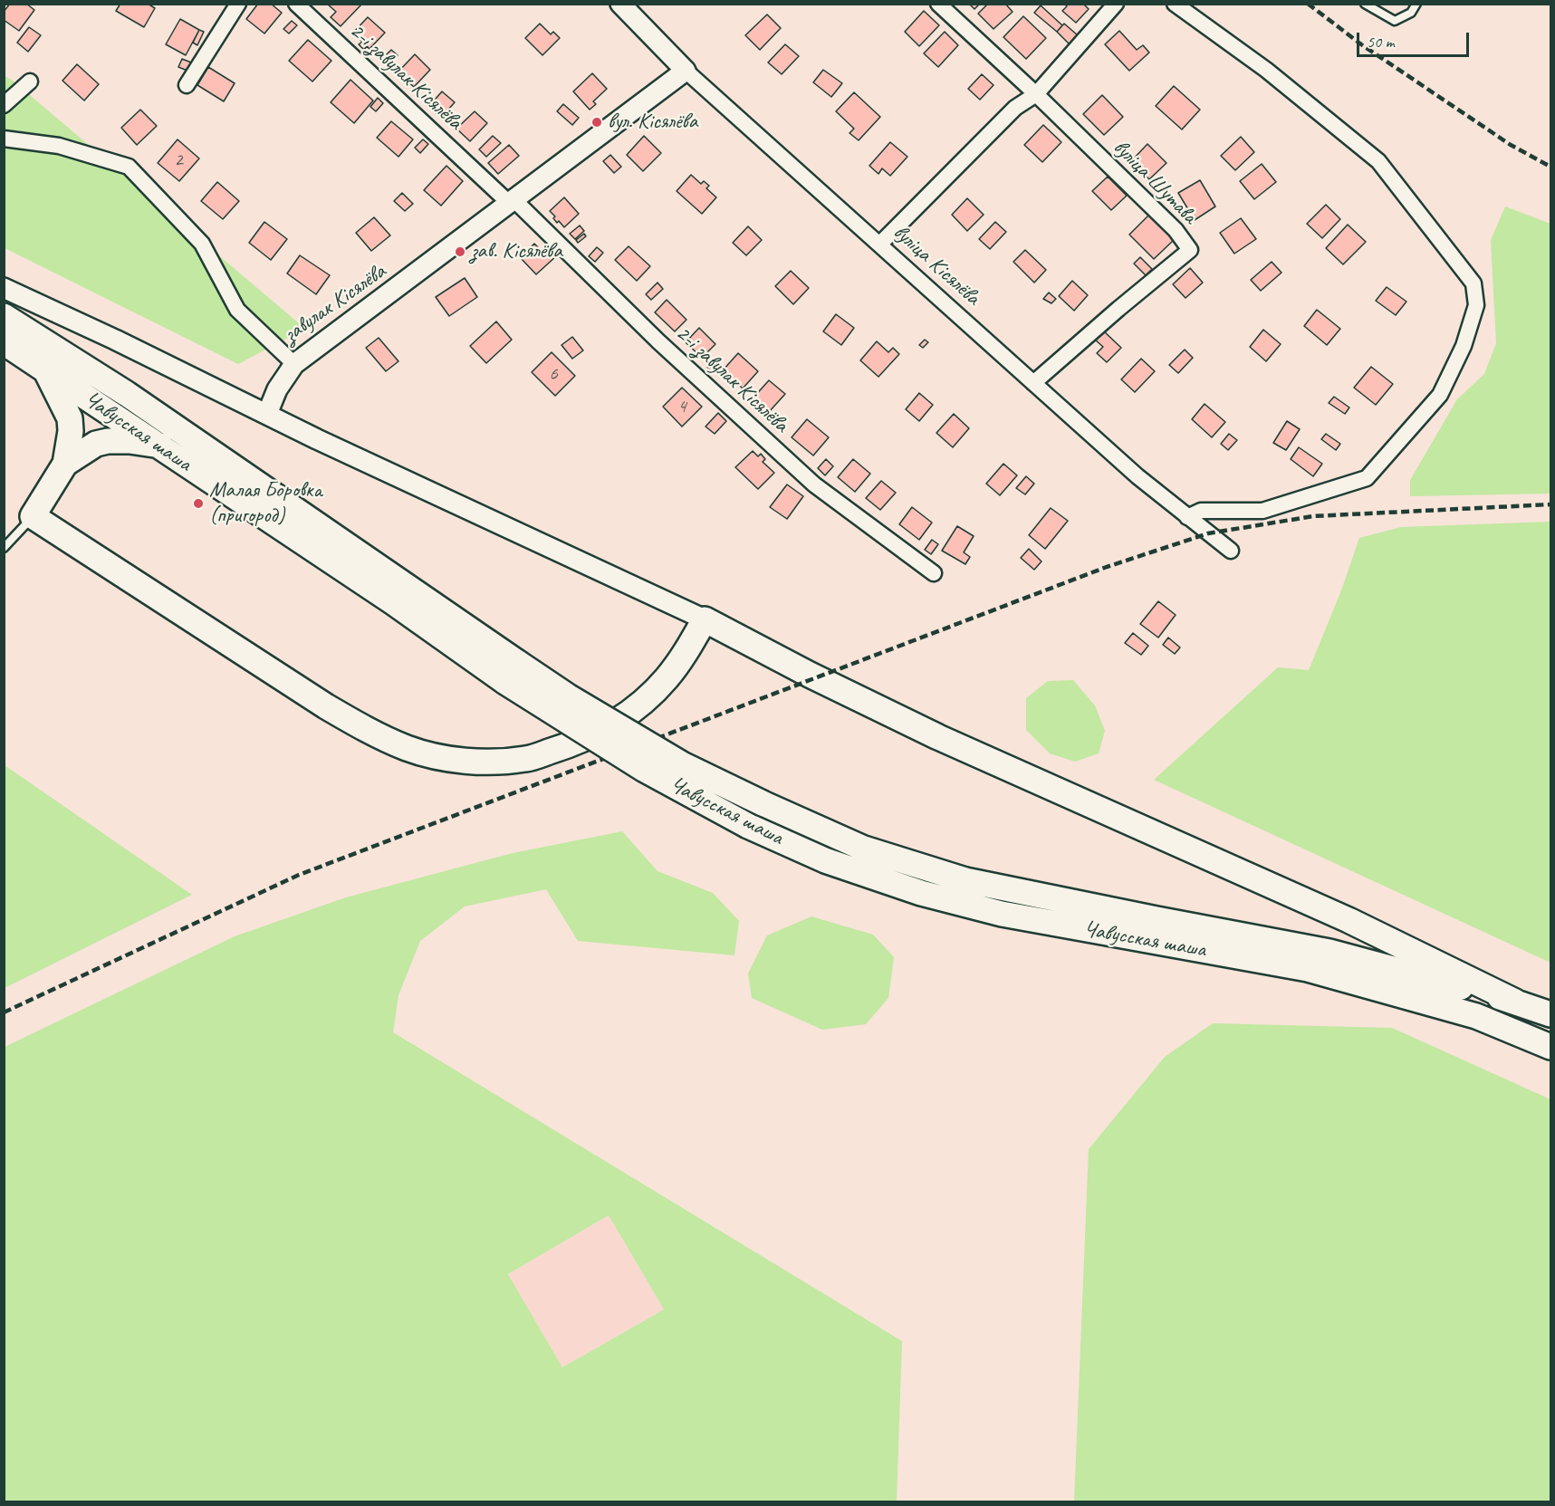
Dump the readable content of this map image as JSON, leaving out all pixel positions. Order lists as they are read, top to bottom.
{
  "streets": {
    "main road": ["Чавусская шаша"],
    "street": [
      "2-і завулак Кісялёва",
      "вуліца Шутава",
      "вуліца Кісялёва",
      "завулак Кісялёва"
    ]
  },
  "crossings": [
    ["2-і завулак Кісялёва", "завулак Кісялёва"],
    ["вуліца Шутава", "вуліца Кісялёва"],
    ["вуліца Кісялёва", "завулак Кісялёва"]
  ],
  "places": ["вул. Кісялёва", "зав. Кісялёва", "Малая Боровка (пригород)"],
  "house_numbers": ["2", "6", "4"],
  "scale_bar": "50 m"
}
